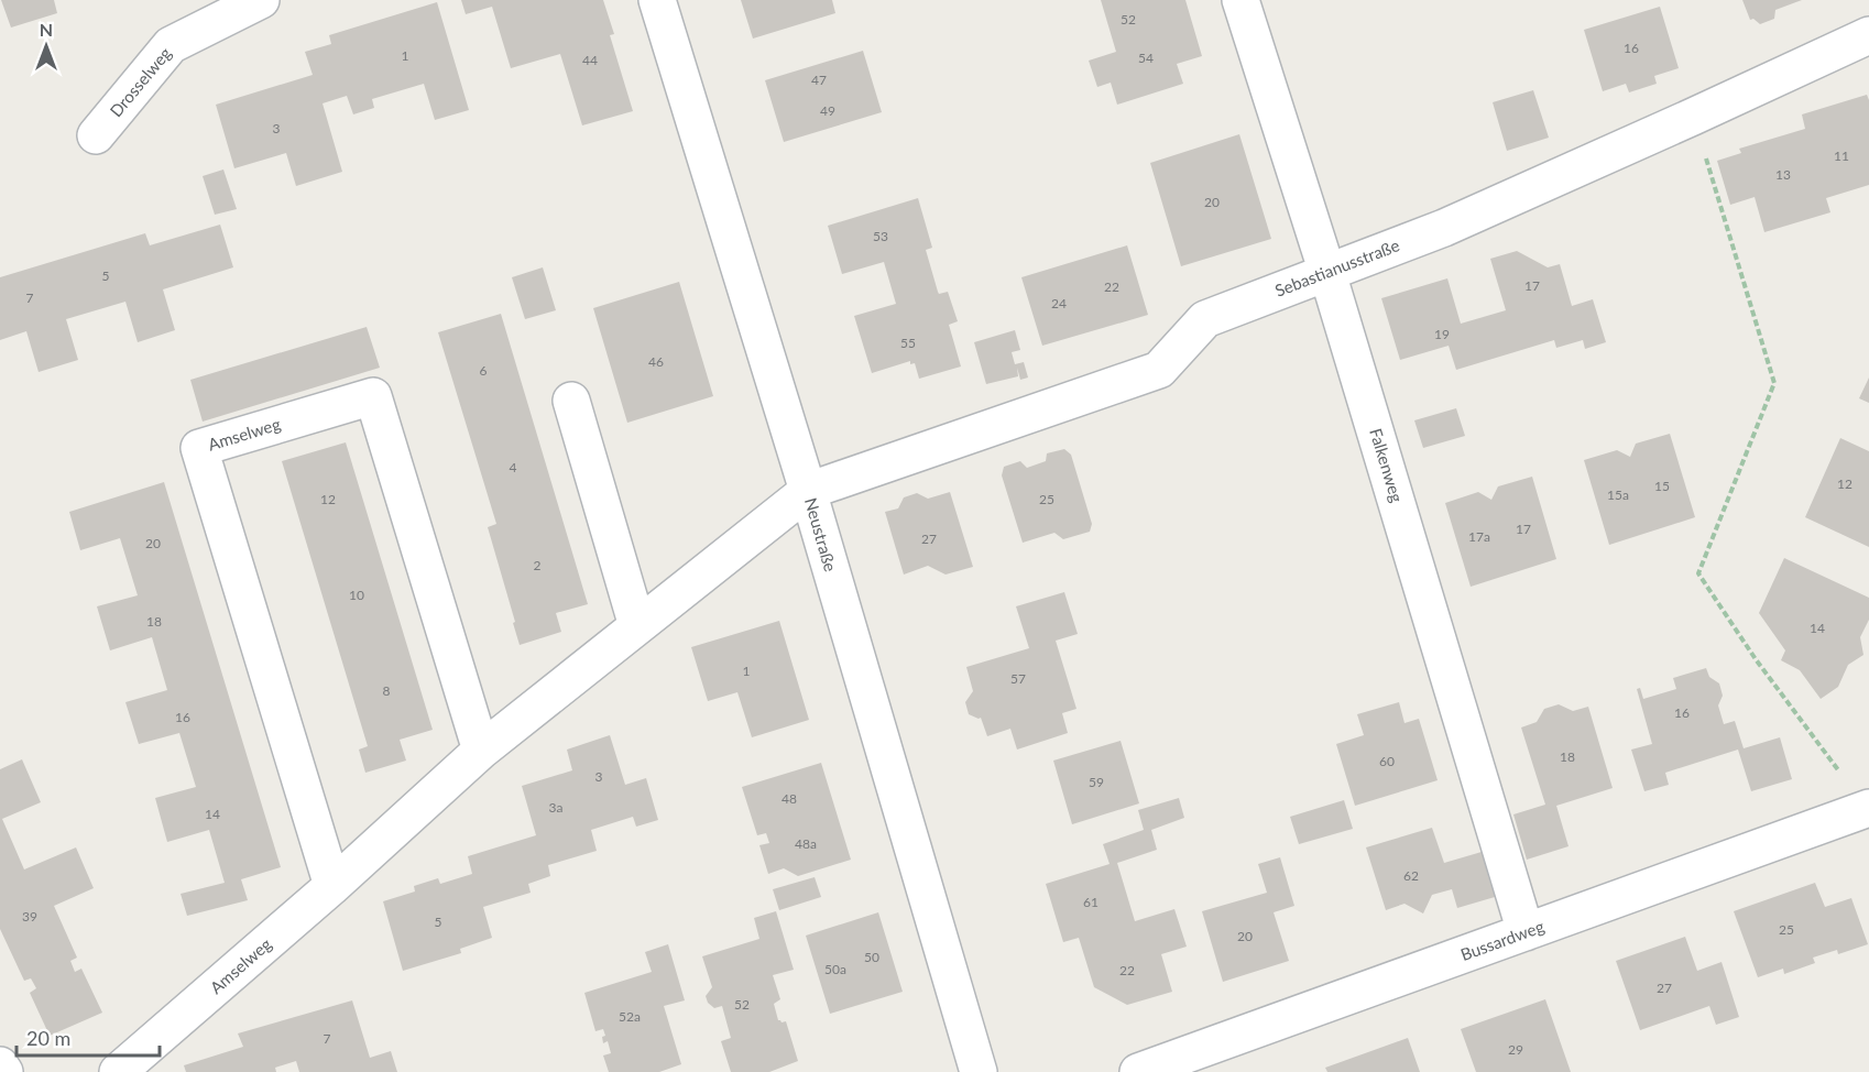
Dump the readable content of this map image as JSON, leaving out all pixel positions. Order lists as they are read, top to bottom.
{
  "streets": {
    "street": [
      "Drosselweg",
      "Sebastianusstraße",
      "Amselweg",
      "Falkenweg",
      "Neustraße",
      "Bussardweg"
    ]
  },
  "crossings": [
    ["Sebastianusstraße", "Amselweg"],
    ["Sebastianusstraße", "Falkenweg"],
    ["Sebastianusstraße", "Neustraße"],
    ["Amselweg", "Neustraße"],
    ["Falkenweg", "Bussardweg"]
  ],
  "house_numbers": [
    "52",
    "16",
    "1",
    "54",
    "44",
    "47",
    "49",
    "3",
    "11",
    "13",
    "20",
    "53",
    "5",
    "17",
    "22",
    "7",
    "24",
    "19",
    "55",
    "46",
    "6",
    "4",
    "12",
    "15",
    "15a",
    "12",
    "25",
    "17",
    "17a",
    "27",
    "20",
    "2",
    "10",
    "18",
    "14",
    "1",
    "57",
    "8",
    "16",
    "16",
    "18",
    "60",
    "3",
    "59",
    "48",
    "3a",
    "14",
    "48a",
    "62",
    "61",
    "39",
    "5",
    "25",
    "20",
    "50",
    "50a",
    "22",
    "27",
    "52",
    "52a",
    "7",
    "29"
  ],
  "scale_bar": "20 m",
  "north": "top"
}
